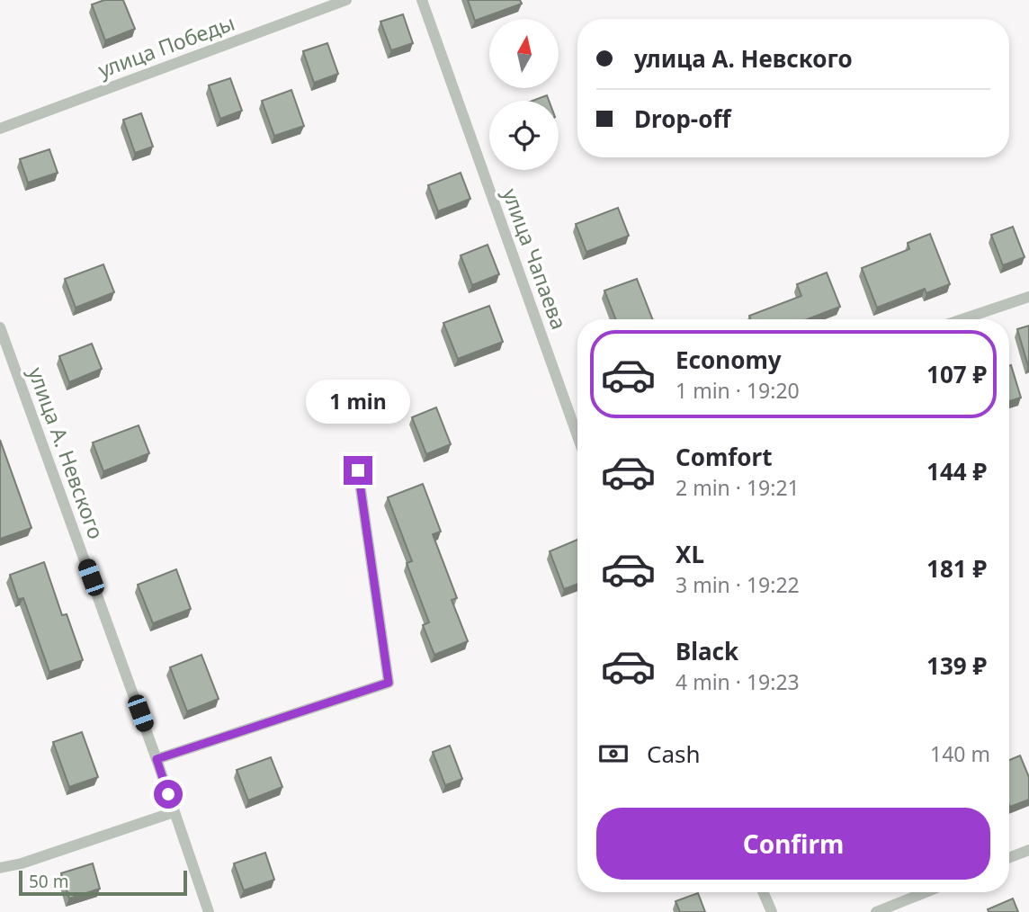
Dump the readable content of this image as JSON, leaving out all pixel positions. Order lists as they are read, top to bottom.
{
  "streets": {
    "street": ["улица Победы", "улица Чапаева", "улица А. Невского"]
  },
  "scale_bar": "50 m",
  "north": "top",
  "page": {
    "banner": ["улица А. Невского", "Drop-off"],
    "list": [
      {
        "name": "Economy",
        "note": "1 min · 19:20",
        "value": "107 ₽"
      },
      {
        "name": "Comfort",
        "note": "2 min · 19:21",
        "value": "144 ₽"
      },
      {
        "name": "XL",
        "note": "3 min · 19:22",
        "value": "181 ₽"
      },
      {
        "name": "Black",
        "note": "4 min · 19:23",
        "value": "139 ₽"
      }
    ],
    "bubble": "1 min",
    "pay": ["Cash", "140 m"],
    "buttons": "Confirm",
    "scale": "50 m"
  }
}
